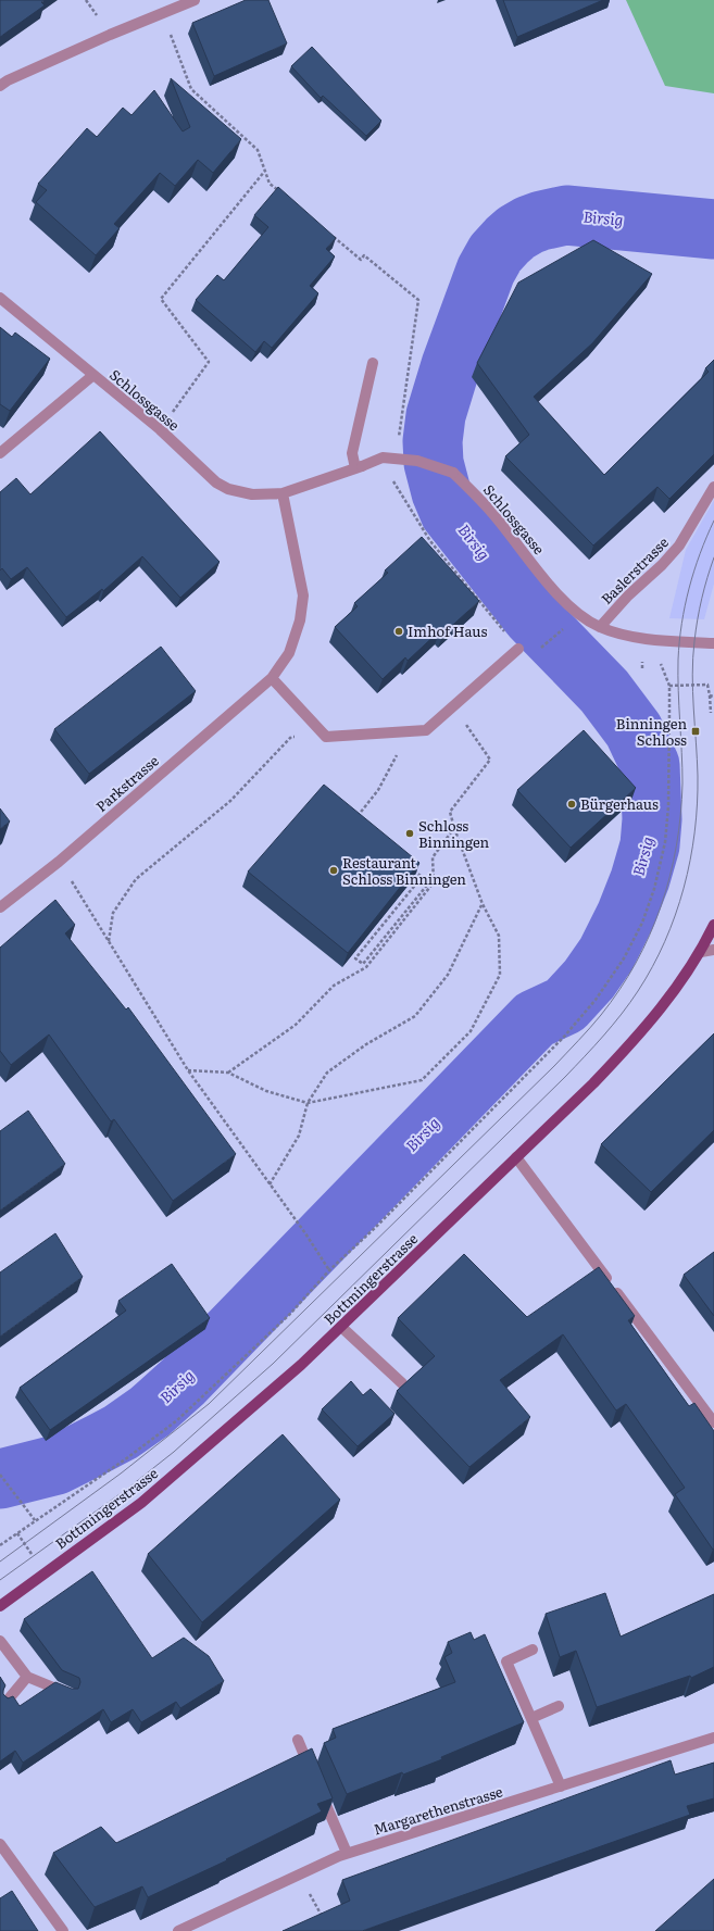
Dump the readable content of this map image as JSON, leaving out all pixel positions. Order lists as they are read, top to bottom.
{
  "streets": {
    "main road": ["Bottmingerstrasse"],
    "street": [
      "Schlossgasse",
      "Baslerstrasse",
      "Parkstrasse",
      "Margarethenstrasse"
    ]
  },
  "crossings": [
    ["Schlossgasse", "Baslerstrasse"]
  ],
  "water": ["Birsig"],
  "places": {
    "other": [
      "Imhof Haus",
      "Bürgerhaus",
      "Schloss Binningen",
      "Restaurant Schloss Binningen"
    ],
    "transit": ["Binningen Schloss"]
  }
}
